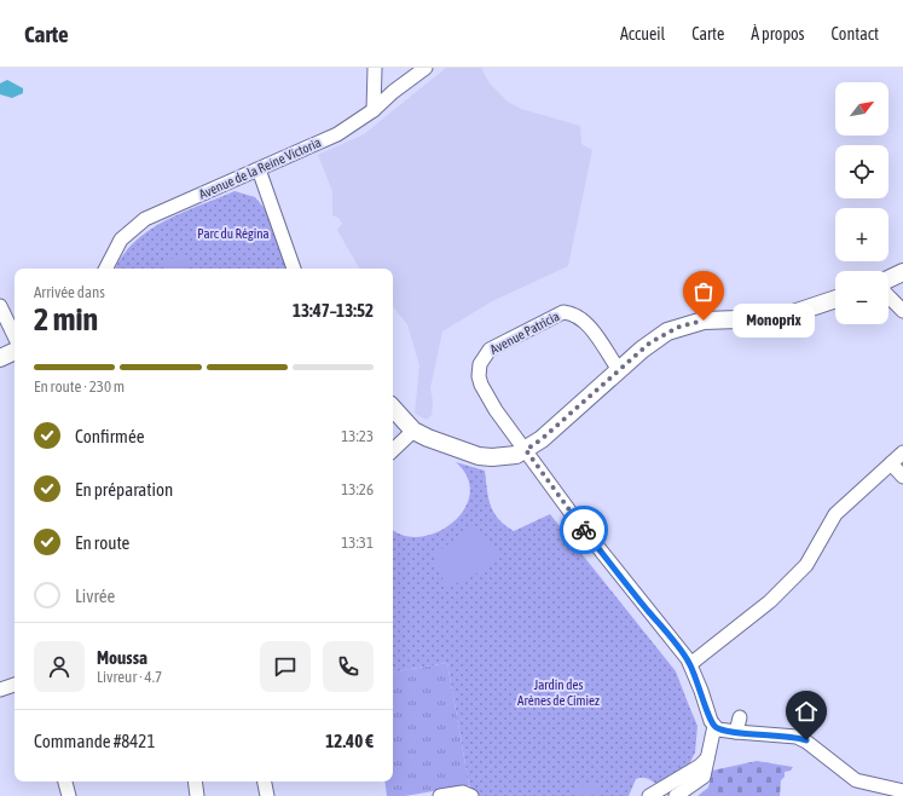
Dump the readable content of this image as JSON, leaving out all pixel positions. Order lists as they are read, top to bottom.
{
  "streets": {
    "street": ["Avenue de la Reine Victoria", "Avenue Patricia"]
  },
  "parks": ["Parc du Régina", "Jardin des Arènes de Cimiez"],
  "places": ["Monoprix"],
  "north": "top right",
  "page": {
    "header": "Carte",
    "nav": [
      "Accueil",
      "Carte",
      "À propos",
      "Contact"
    ],
    "map_buttons": ["+", "−"],
    "heading": ["2 min", "Arrivée dans", "13:47–13:52"],
    "panel": [
      "Moussa",
      "Livreur · 4.7",
      "Commande #8421",
      "12.40 €"
    ],
    "bubble": "Monoprix",
    "bar": "En route · 230 m",
    "list": [
      ["Confirmée", "13:23"],
      ["En préparation", "13:26"],
      ["En route", "13:31"],
      "Livrée"
    ]
  }
}
